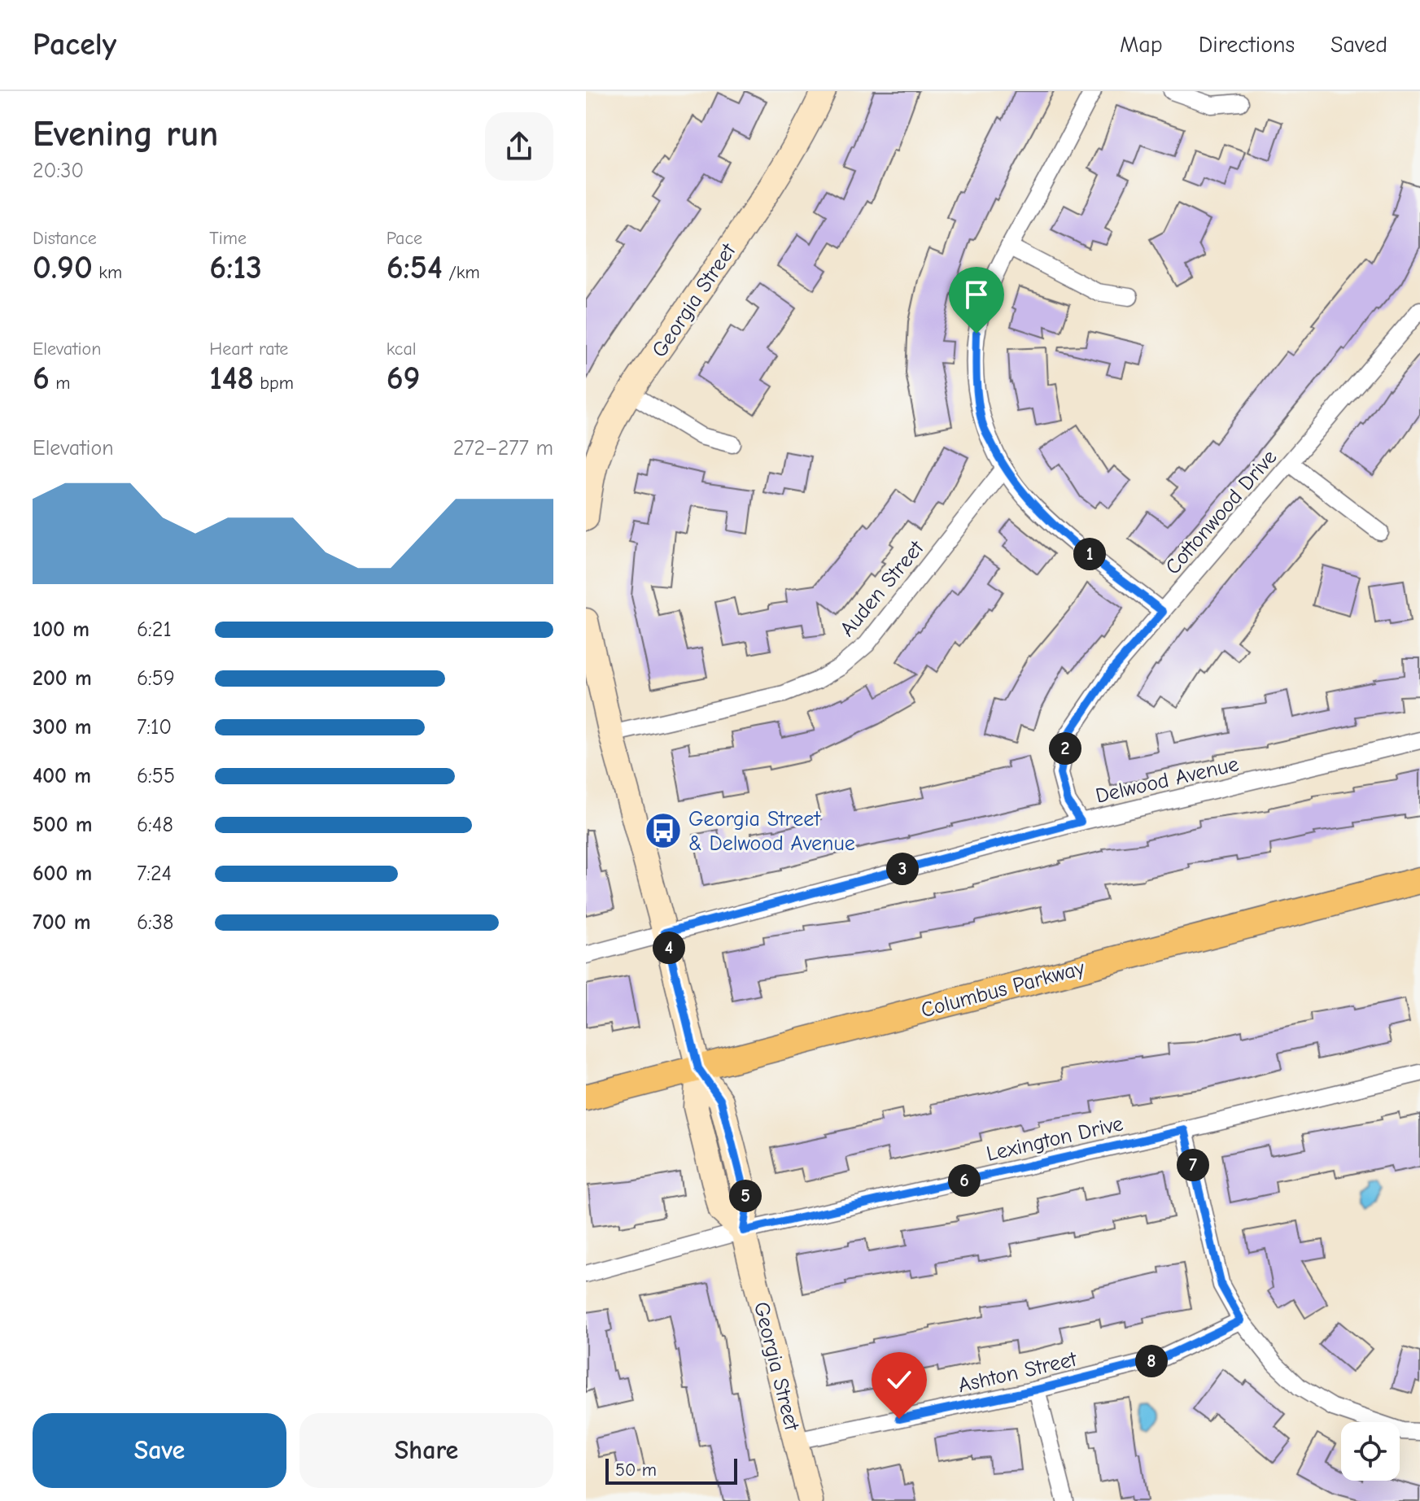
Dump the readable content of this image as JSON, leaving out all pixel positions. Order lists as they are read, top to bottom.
{
  "streets": {
    "main road": ["Georgia Street", "Columbus Parkway"],
    "street": [
      "Cottonwood Drive",
      "Auden Street",
      "Delwood Avenue",
      "Lexington Drive",
      "Ashton Street"
    ]
  },
  "crossings": [
    ["Georgia Street", "Auden Street"],
    ["Georgia Street", "Delwood Avenue"],
    ["Georgia Street", "Columbus Parkway"],
    ["Georgia Street", "Lexington Drive"],
    ["Georgia Street", "Ashton Street"],
    ["Cottonwood Drive", "Delwood Avenue"]
  ],
  "places": {
    "bus stop": ["Georgia Street & Delwood Avenue"]
  },
  "scale_bar": "50 m",
  "page": {
    "header": "Pacely",
    "nav": ["Map", "Directions", "Saved"],
    "heading": ["Evening run", "20:30"],
    "stats": [
      ["Distance", "0.90 km"],
      ["Time", "6:13"],
      ["Pace", "6:54 /km"],
      ["Elevation", "6 m"],
      ["Heart rate", "148 bpm"],
      ["kcal", "69"]
    ],
    "chart": ["Elevation", "272–277 m"],
    "pins": [
      "1",
      "2",
      "3",
      "4",
      "7",
      "6",
      "5",
      "8"
    ],
    "list": [
      {
        "name": "100 m",
        "note": "6:21"
      },
      {
        "name": "200 m",
        "note": "6:59"
      },
      {
        "name": "300 m",
        "note": "7:10"
      },
      {
        "name": "400 m",
        "note": "6:55"
      },
      {
        "name": "500 m",
        "note": "6:48"
      },
      {
        "name": "600 m",
        "note": "7:24"
      },
      {
        "name": "700 m",
        "note": "6:38"
      }
    ],
    "buttons": ["Save", "Share"],
    "scale": "50 m"
  }
}
